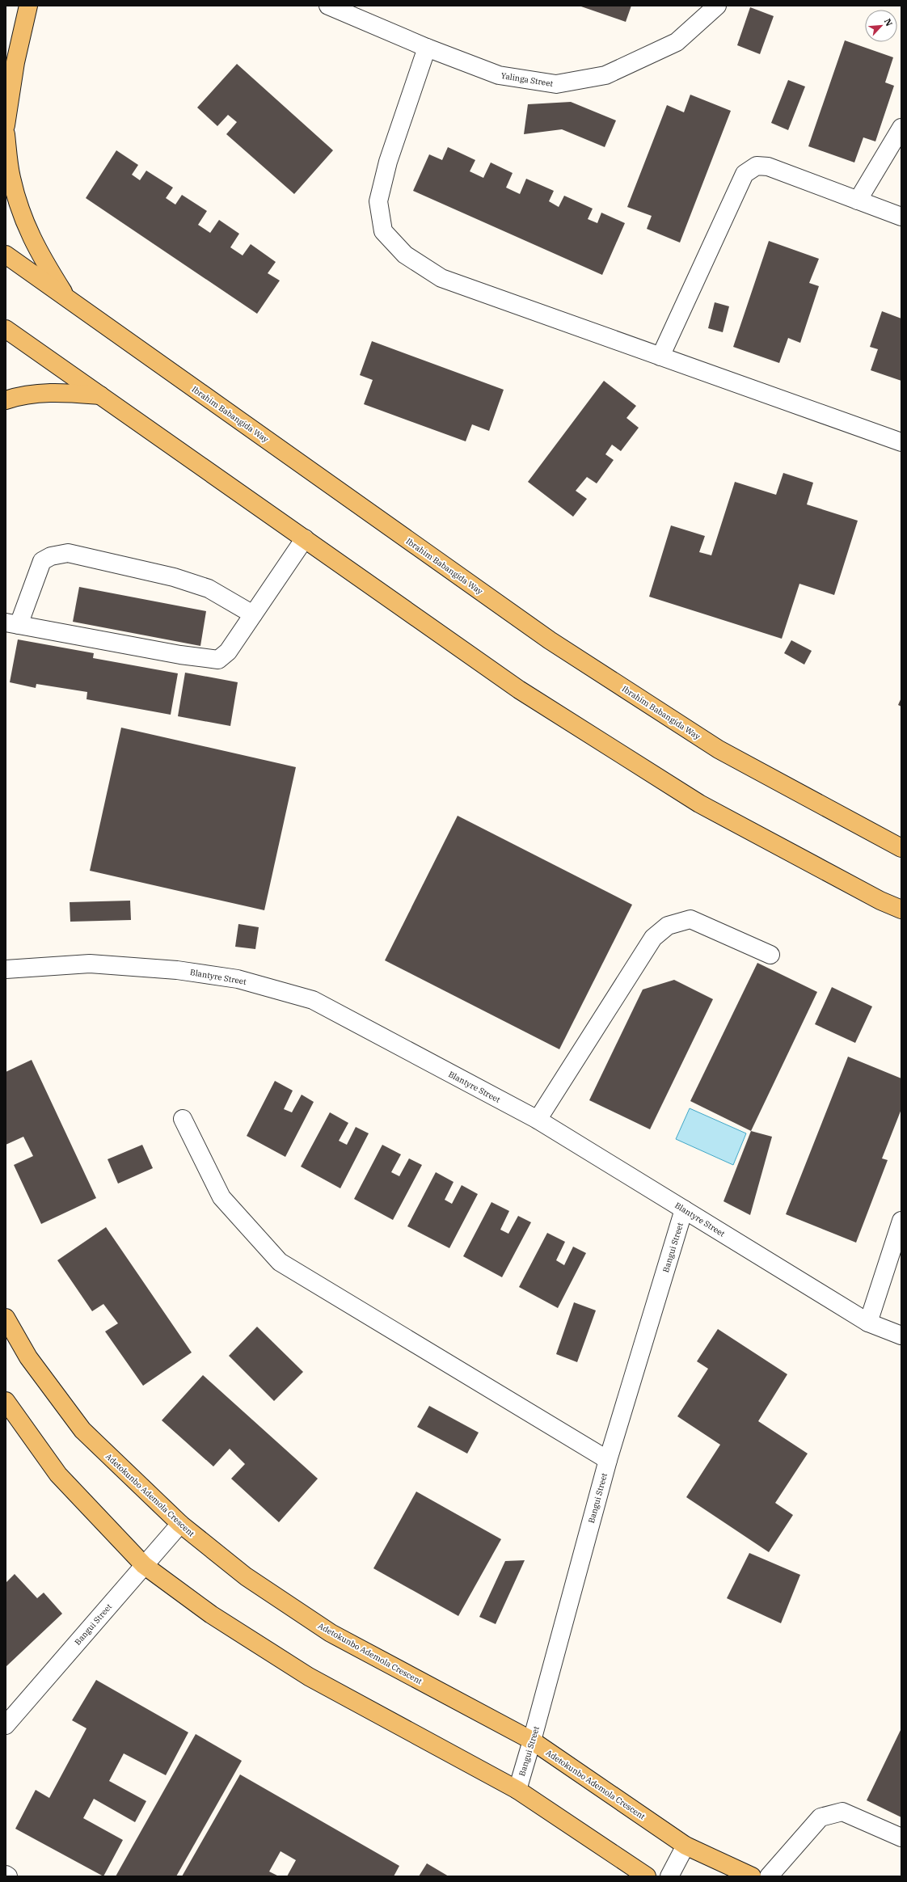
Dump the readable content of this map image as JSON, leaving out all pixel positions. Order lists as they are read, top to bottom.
{
  "streets": {
    "main road": ["Ibrahim Babangida Way", "Adetokunbo Ademola Crescent"],
    "street": ["Yalinga Street", "Blantyre Street", "Bangui Street"]
  },
  "crossings": [
    ["Blantyre Street", "Bangui Street"],
    ["Bangui Street", "Adetokunbo Ademola Crescent"]
  ],
  "north": "top right"
}
